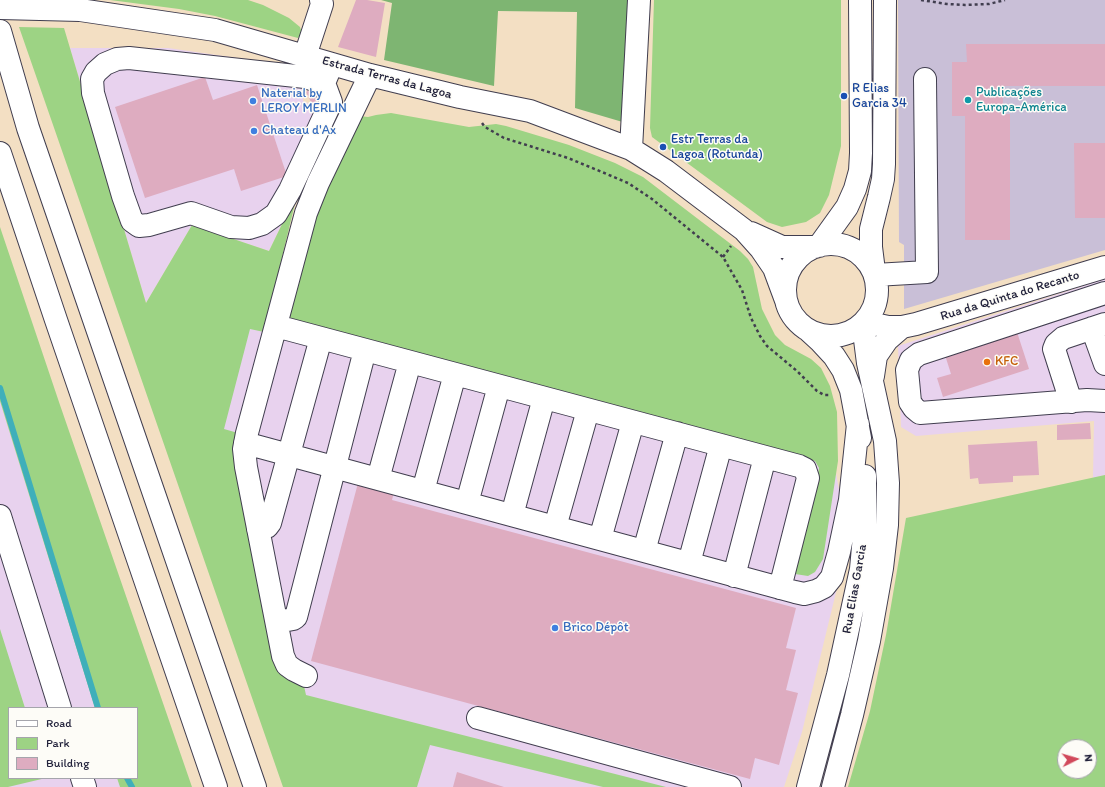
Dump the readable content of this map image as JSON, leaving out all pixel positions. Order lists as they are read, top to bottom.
{
  "streets": {
    "main road": ["Estrada Terras da Lagoa", "Rua da Quinta do Recanto", "Rua Elias Garcia"]
  },
  "crossings": [
    ["Estrada Terras da Lagoa", "Rua da Quinta do Recanto"],
    ["Estrada Terras da Lagoa", "Rua Elias Garcia"],
    ["Rua da Quinta do Recanto", "Rua Elias Garcia"]
  ],
  "places": [
    "R Elias Garcia 34",
    "Publicações Europa-América",
    "Naterial by LEROY MERLIN",
    "Chateau d'Ax",
    "Estr Terras da Lagoa (Rotunda)",
    "KFC",
    "Brico Dépôt"
  ],
  "legend": ["Road", "Park", "Building"],
  "north": "right"
}
